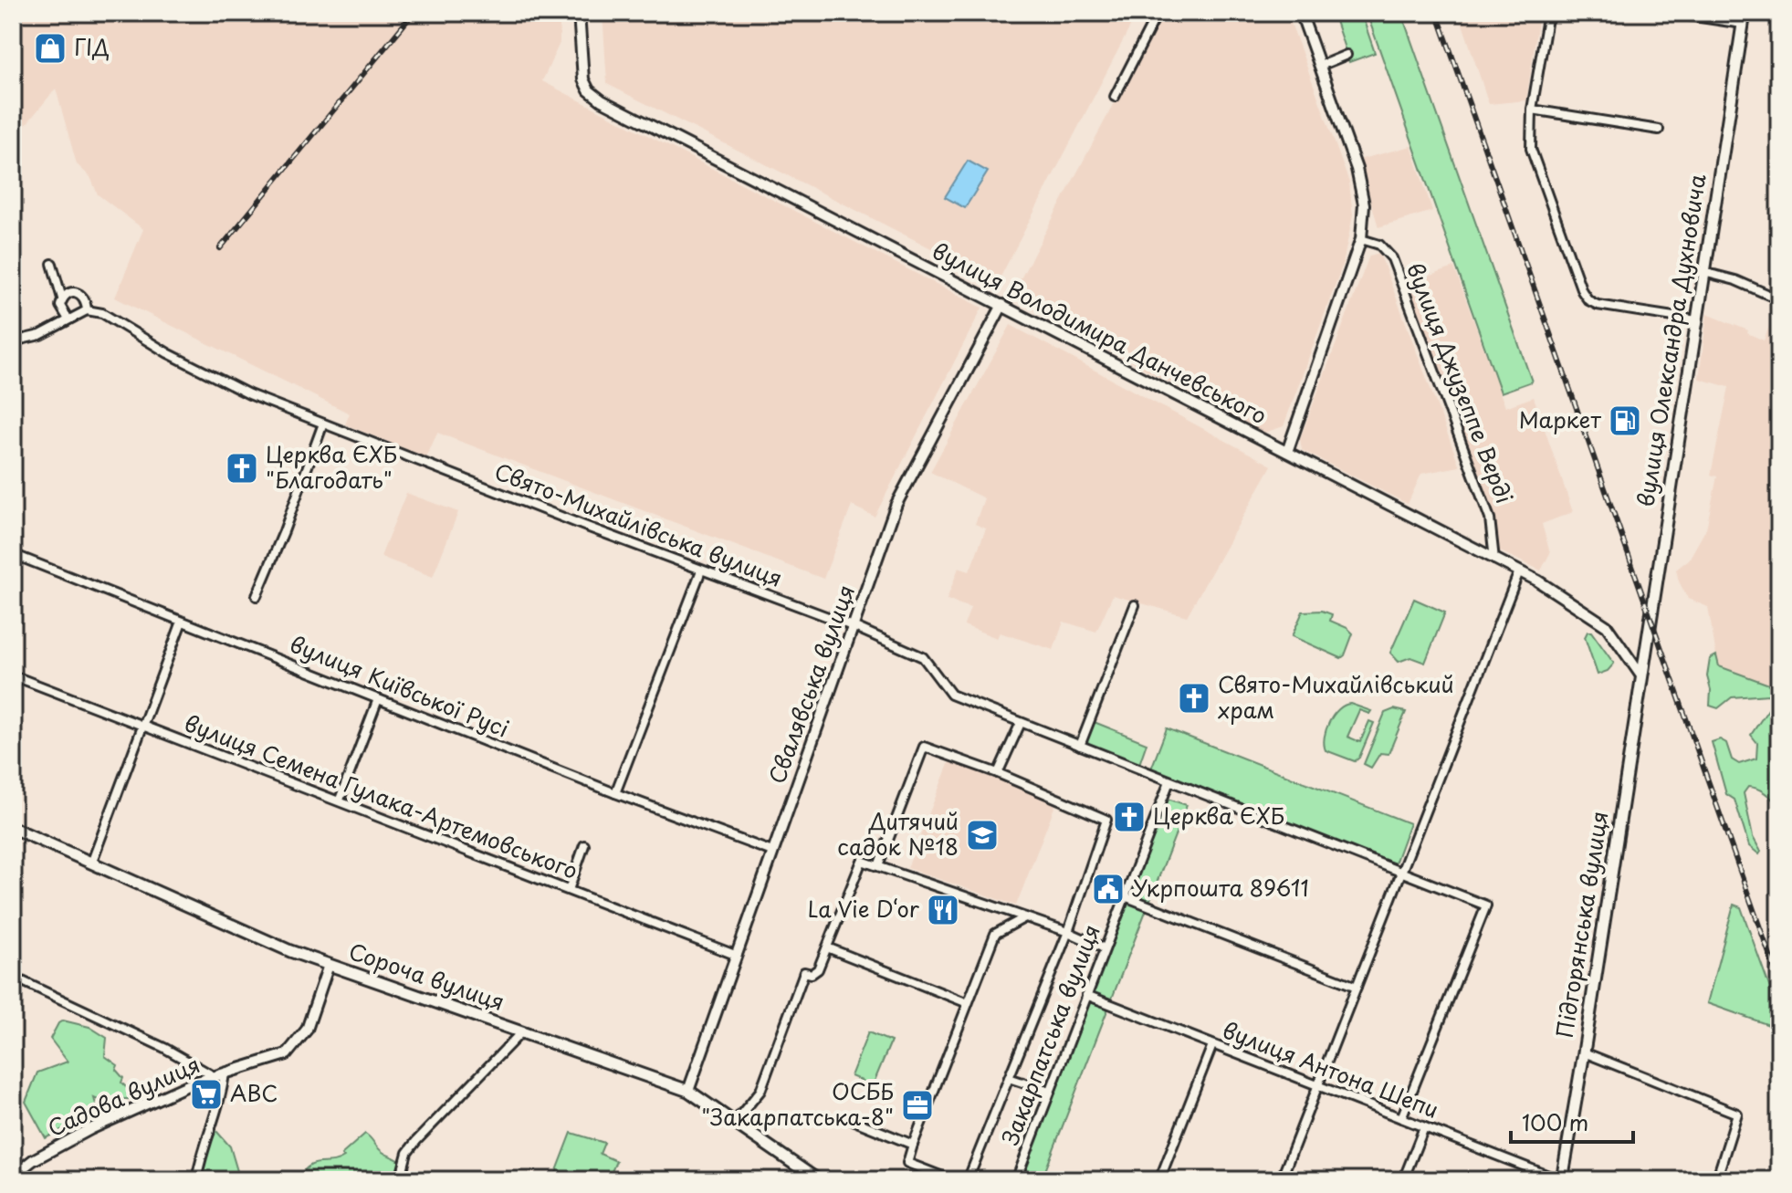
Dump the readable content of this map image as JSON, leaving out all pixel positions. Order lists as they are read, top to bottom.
{
  "streets": {
    "main road": ["вулиця Олександра Духновича", "Підгорянська вулиця", "Сороча вулиця"],
    "street": [
      "вулиця Володимира Данчевського",
      "вулиця Джузеппе Верді",
      "Свято-Михайлівська вулиця",
      "Свалявська вулиця",
      "вулиця Київської Русі",
      "вулиця Семена Гулака-Артемовського",
      "Закарпатська вулиця",
      "вулиця Антона Шепи",
      "Садова вулиця"
    ]
  },
  "crossings": [
    ["вулиця Володимира Данчевського", "вулиця Олександра Духновича"],
    ["вулиця Володимира Данчевського", "вулиця Джузеппе Верді"],
    ["вулиця Володимира Данчевського", "Свалявська вулиця"],
    ["вулиця Володимира Данчевського", "Підгорянська вулиця"],
    ["вулиця Олександра Духновича", "Підгорянська вулиця"],
    ["Свято-Михайлівська вулиця", "Свалявська вулиця"],
    ["Свято-Михайлівська вулиця", "Закарпатська вулиця"],
    ["Свято-Михайлівська вулиця", "вулиця Антона Шепи"],
    ["Свалявська вулиця", "вулиця Київської Русі"],
    ["Свалявська вулиця", "вулиця Семена Гулака-Артемовського"],
    ["Свалявська вулиця", "Сороча вулиця"],
    ["Підгорянська вулиця", "вулиця Антона Шепи"],
    ["Сороча вулиця", "Садова вулиця"],
    ["Закарпатська вулиця", "вулиця Антона Шепи"]
  ],
  "places": {
    "shop": ["ГІД"],
    "fuel station": ["Маркет"],
    "church": ["Церква ЄХБ \"Благодать\"", "Свято-Михайлівський храм", "Церква ЄХБ"],
    "school or university": ["Дитячий садок №18"],
    "public building": ["Укрпошта 89611"],
    "restaurant": ["La Vie D‘or"],
    "supermarket": ["ABC"],
    "office": ["ОСББ \"Закарпатська-8\""]
  },
  "scale_bar": "100 m"
}
